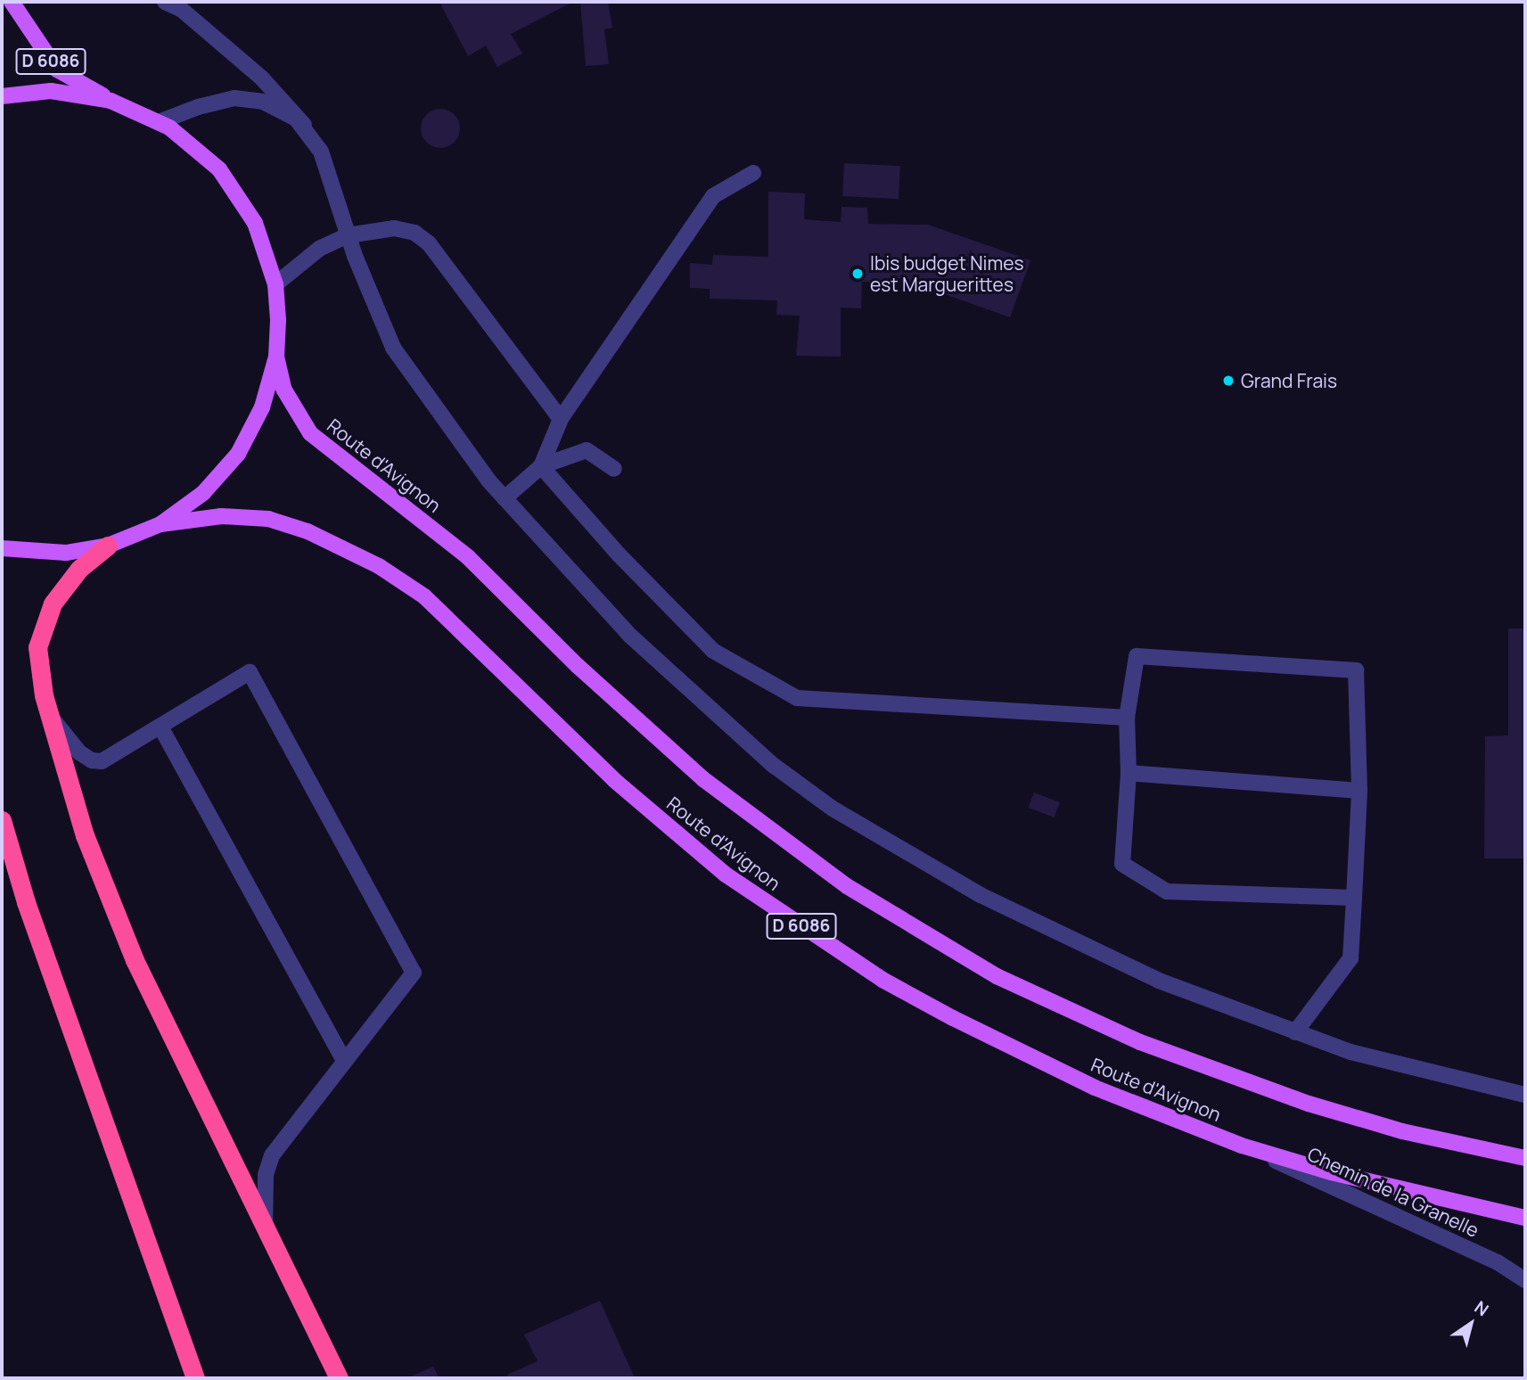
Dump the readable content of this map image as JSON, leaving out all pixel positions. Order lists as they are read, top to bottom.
{
  "streets": {
    "main road": ["D 6086", "Route d'Avignon"],
    "street": ["Chemin de la Granelle"]
  },
  "crossings": [
    ["Route d'Avignon", "Chemin de la Granelle"]
  ],
  "places": ["Ibis budget Nimes est Marguerittes", "Grand Frais"],
  "north": "top right"
}
